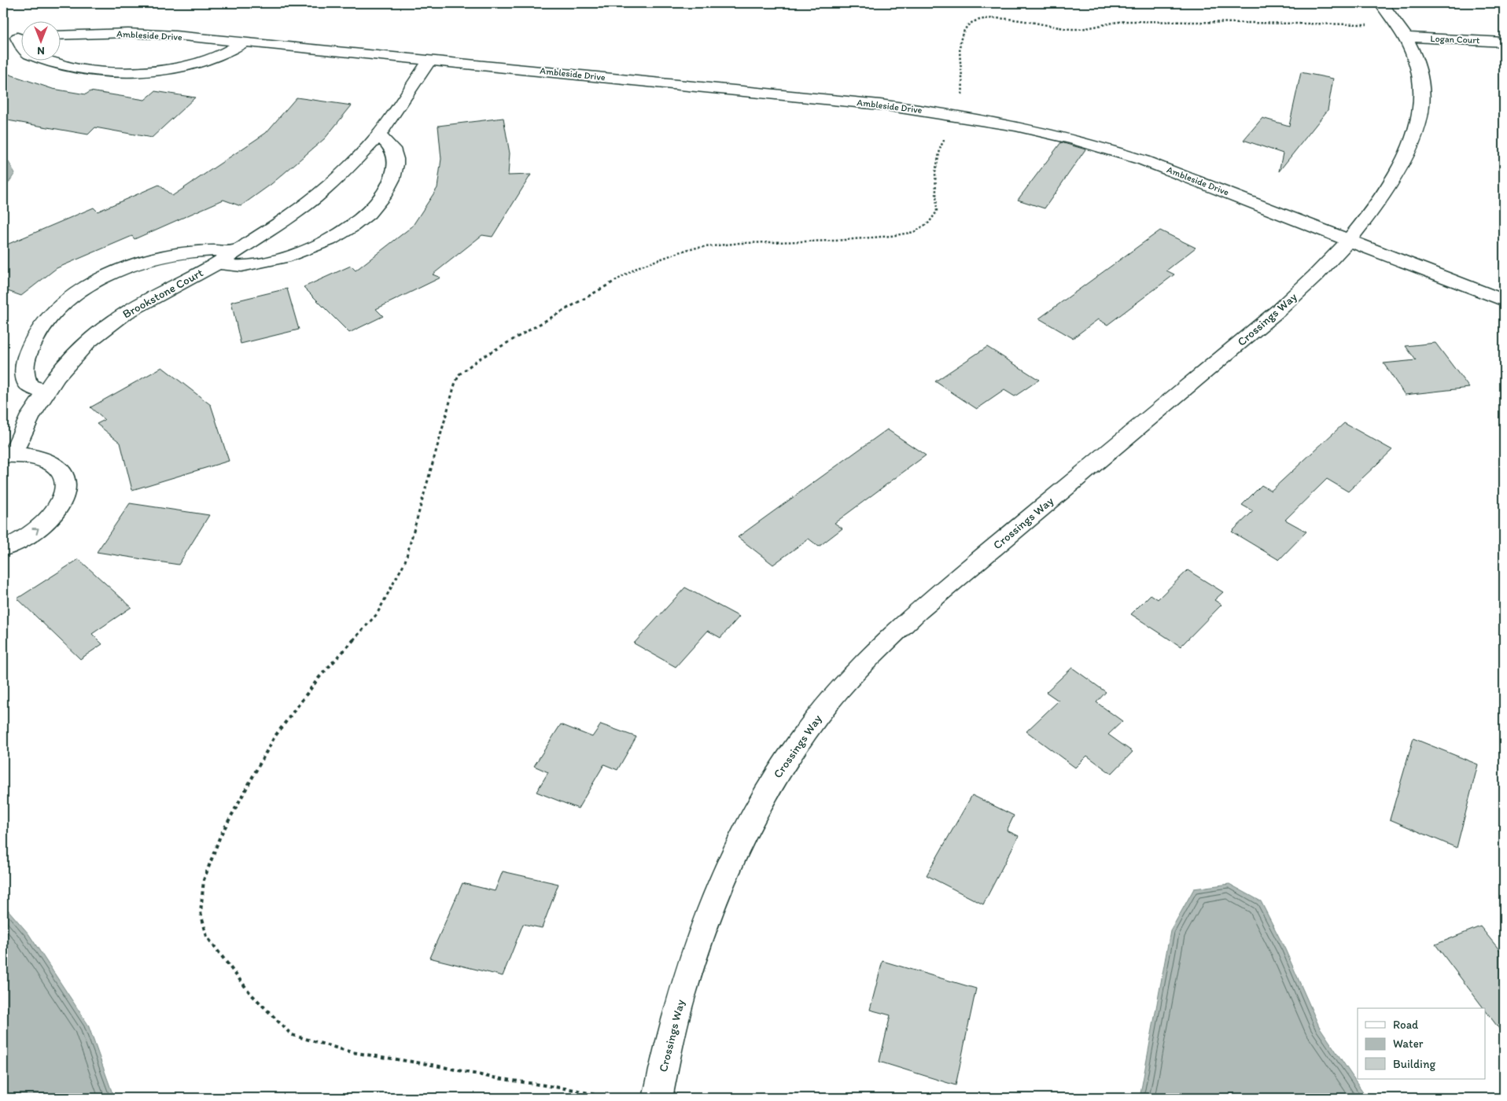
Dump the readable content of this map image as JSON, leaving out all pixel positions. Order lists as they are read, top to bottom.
{
  "streets": {
    "street": [
      "Ambleside Drive",
      "Logan Court",
      "Brookstone Court",
      "Crossings Way"
    ]
  },
  "crossings": [
    ["Ambleside Drive", "Brookstone Court"],
    ["Ambleside Drive", "Crossings Way"],
    ["Logan Court", "Crossings Way"]
  ],
  "legend": ["Road", "Water", "Building"],
  "north": "bottom"
}
